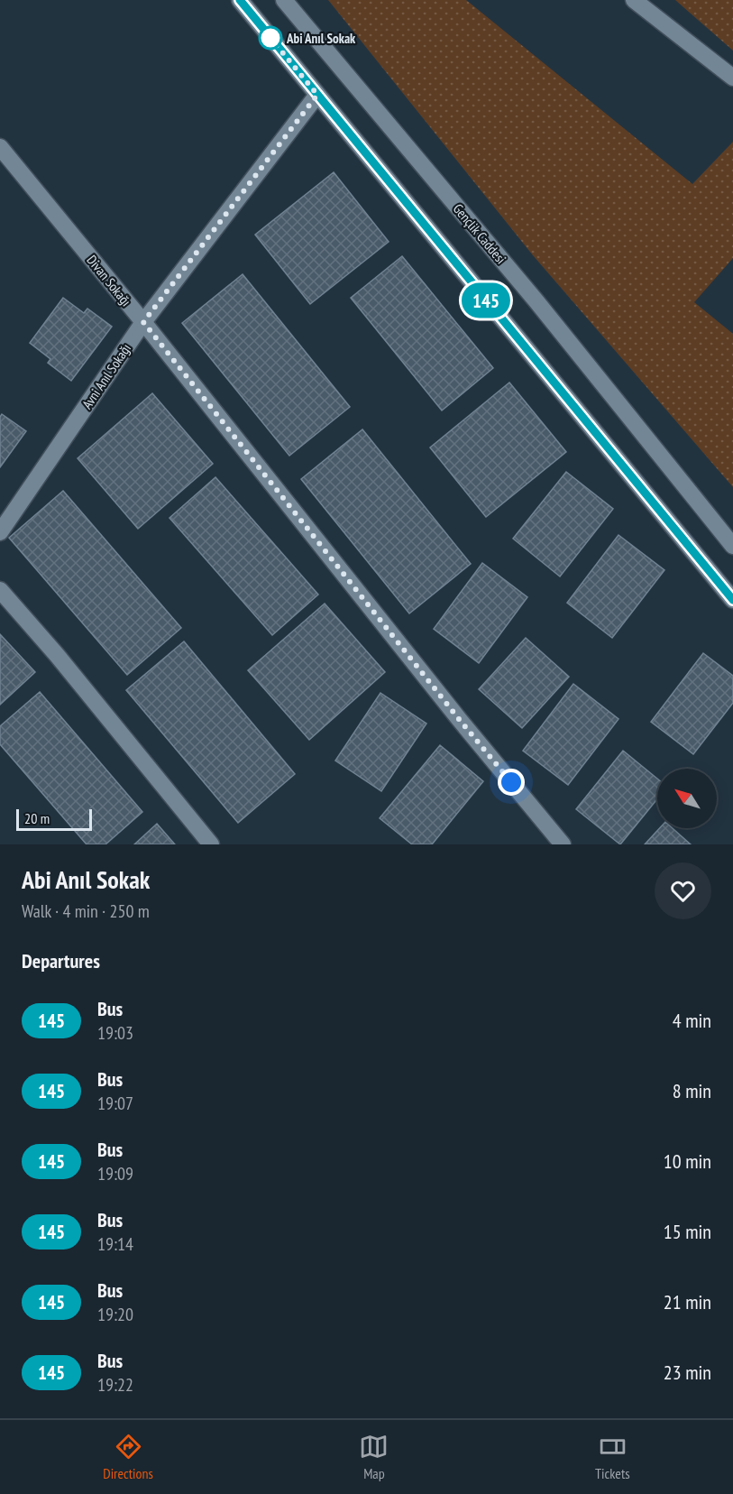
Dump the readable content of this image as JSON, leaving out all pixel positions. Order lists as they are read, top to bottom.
{
  "streets": {
    "street": ["Gençlik Caddesi", "Divan Sokağı", "Avni Anıl Sokağı"]
  },
  "crossings": [
    ["Divan Sokağı", "Avni Anıl Sokağı"]
  ],
  "places": ["Abi Anıl Sokak"],
  "lines": ["bus line 145"],
  "scale_bar": "20 m",
  "north": "top left",
  "page": {
    "on_map": "145",
    "scale": "20 m",
    "heading": [
      ["Abi Anıl Sokak", "Walk · 4 min · 250 m"],
      "Departures"
    ],
    "list": [
      {
        "mark": "145",
        "name": "Bus",
        "note": "19:03",
        "value": "4 min"
      },
      {
        "mark": "145",
        "name": "Bus",
        "note": "19:07",
        "value": "8 min"
      },
      {
        "mark": "145",
        "name": "Bus",
        "note": "19:09",
        "value": "10 min"
      },
      {
        "mark": "145",
        "name": "Bus",
        "note": "19:14",
        "value": "15 min"
      },
      {
        "mark": "145",
        "name": "Bus",
        "note": "19:20",
        "value": "21 min"
      },
      {
        "mark": "145",
        "name": "Bus",
        "note": "19:22",
        "value": "23 min"
      }
    ],
    "tabs": ["Directions", "Map", "Tickets"]
  }
}
